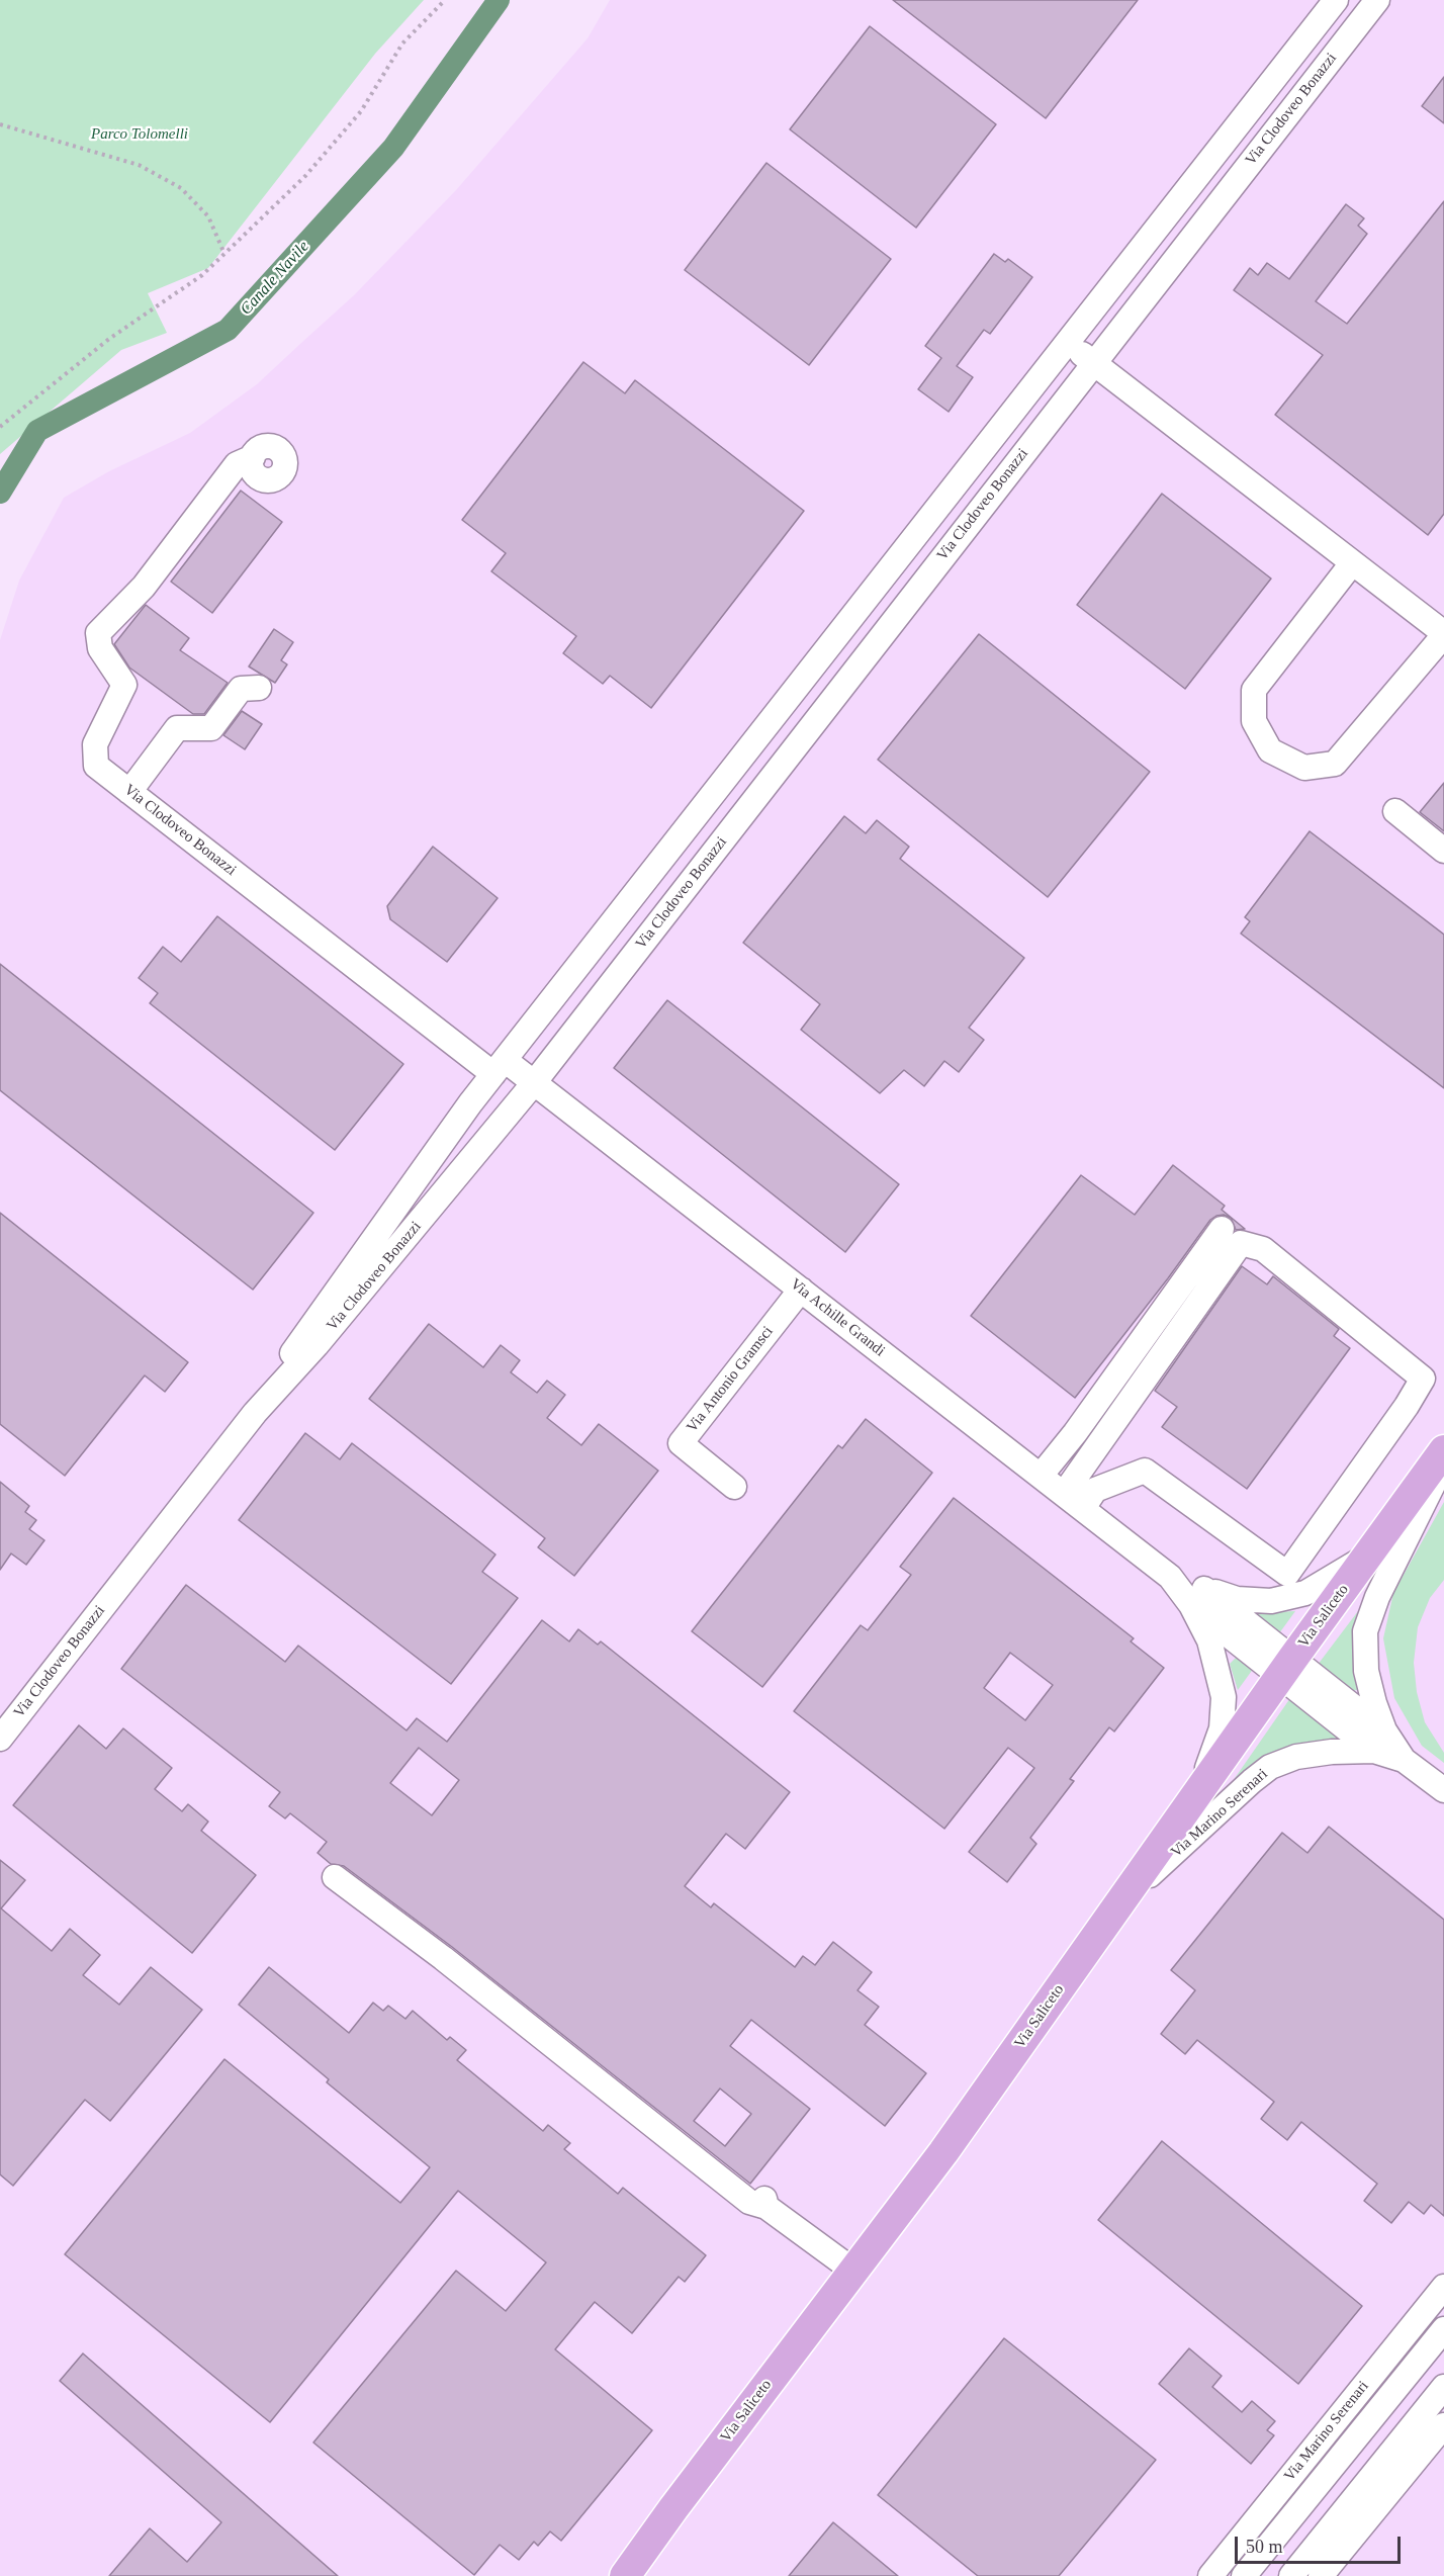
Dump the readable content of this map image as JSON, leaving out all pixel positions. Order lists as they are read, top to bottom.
{
  "streets": {
    "main road": ["Via Saliceto"],
    "street": [
      "Via Clodoveo Bonazzi",
      "Via Achille Grandi",
      "Via Antonio Gramsci",
      "Via Marino Serenari"
    ]
  },
  "crossings": [
    ["Via Clodoveo Bonazzi", "Via Achille Grandi"],
    ["Via Achille Grandi", "Via Antonio Gramsci"],
    ["Via Achille Grandi", "Via Saliceto"],
    ["Via Saliceto", "Via Marino Serenari"]
  ],
  "water": ["Canale Navile"],
  "parks": ["Parco Tolomelli"],
  "scale_bar": "50 m"
}
